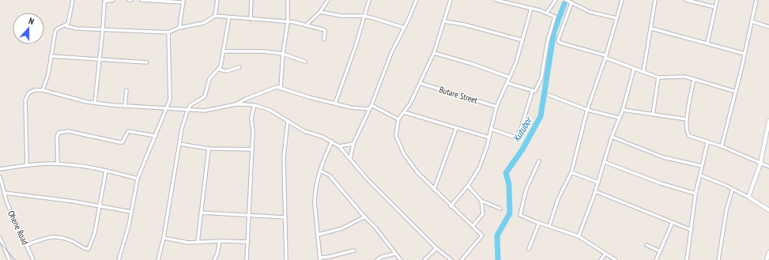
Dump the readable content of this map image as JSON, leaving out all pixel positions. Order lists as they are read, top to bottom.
{
  "streets": {
    "street": ["Butare Street", "Ohene Road"]
  },
  "water": ["Kutubor"],
  "north": "top"
}
